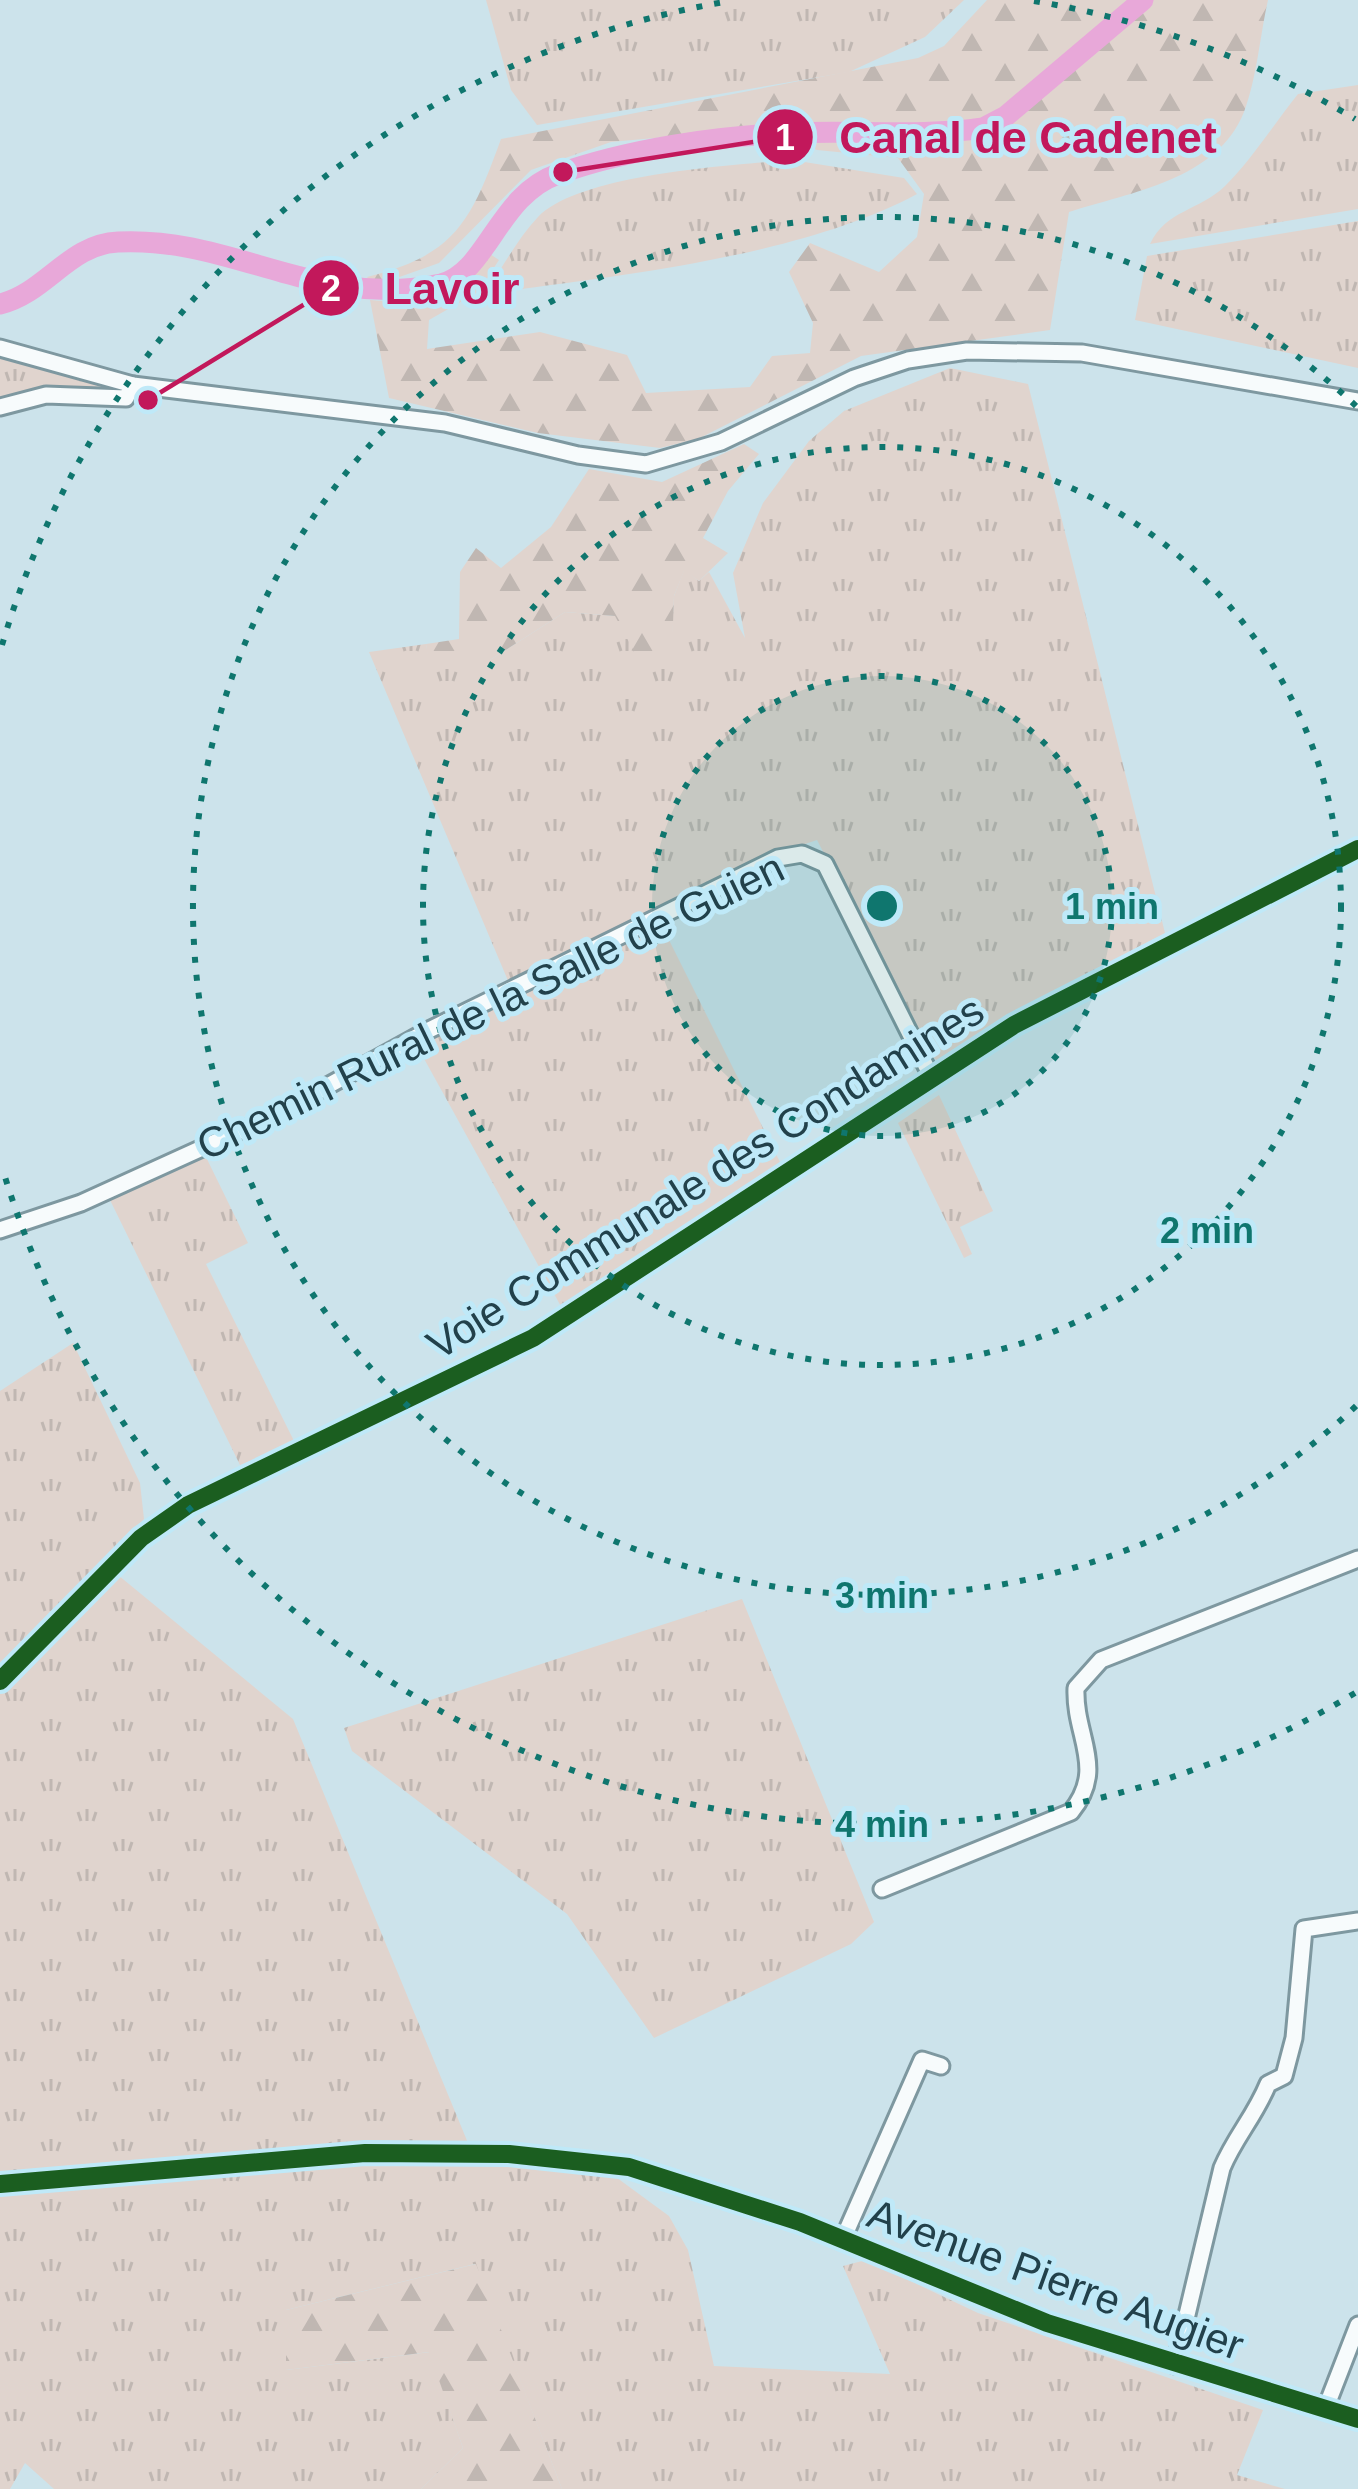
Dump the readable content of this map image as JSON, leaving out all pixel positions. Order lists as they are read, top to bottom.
{
  "streets": {
    "street": ["Chemin Rural de la Salle de Guien", "Voie Communale des Condamines", "Avenue Pierre Augier"]
  },
  "crossings": [
    ["Chemin Rural de la Salle de Guien", "Voie Communale des Condamines"]
  ],
  "places": ["Canal de Cadenet", "Lavoir"],
  "rings": [
    "1 min",
    "2 min",
    "3 min",
    "4 min"
  ]
}
